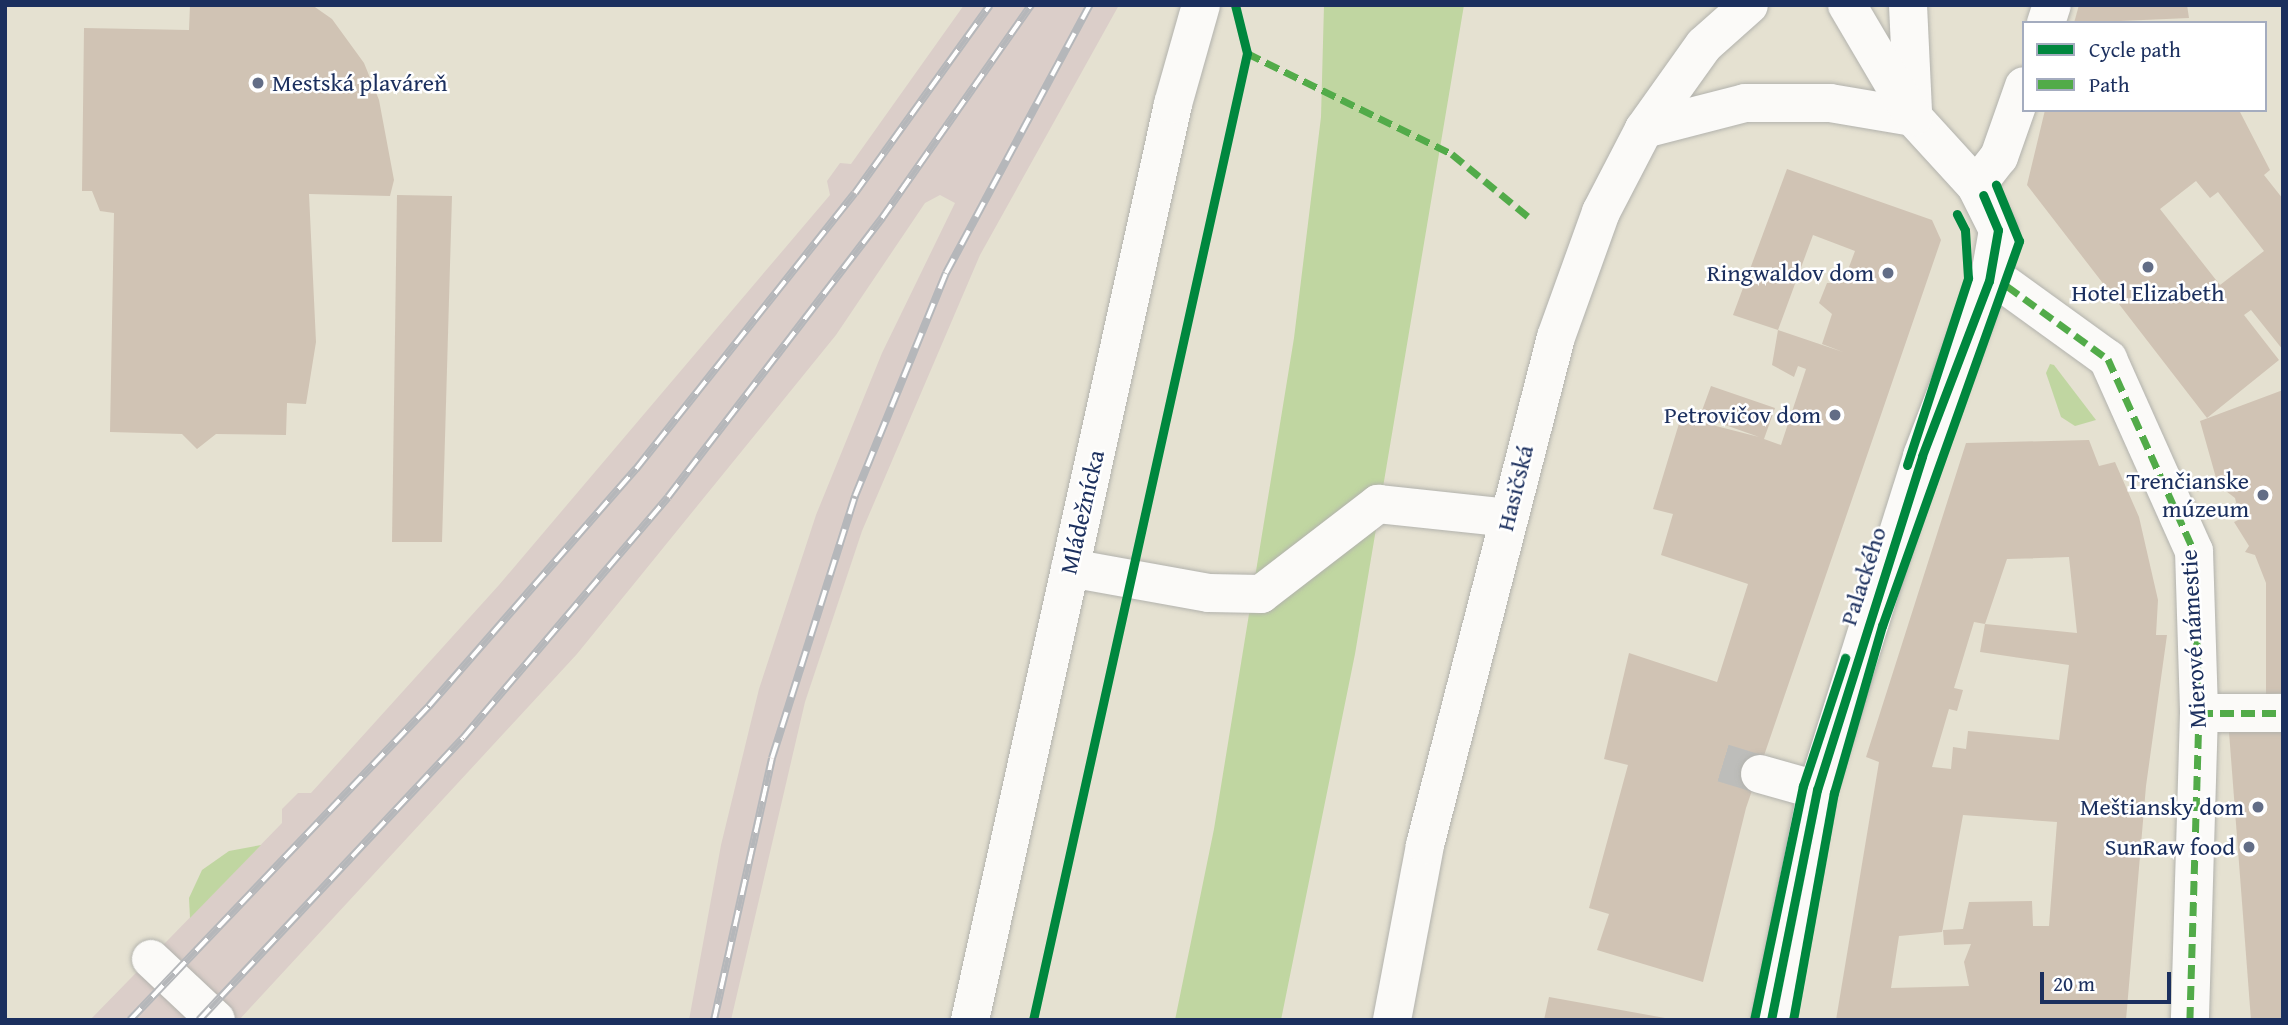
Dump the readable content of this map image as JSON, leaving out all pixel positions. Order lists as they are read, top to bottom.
{
  "streets": {
    "street": [
      "Hasičská",
      "Mládežnícka",
      "Palackého",
      "Mierové námestie"
    ]
  },
  "places": [
    "Mestská plaváreň",
    "Hotel Elizabeth",
    "Ringwaldov dom",
    "Petrovičov dom",
    "Trenčianske múzeum",
    "Meštiansky dom",
    "SunRaw food"
  ],
  "legend": ["Cycle path", "Path"],
  "scale_bar": "20 m"
}
